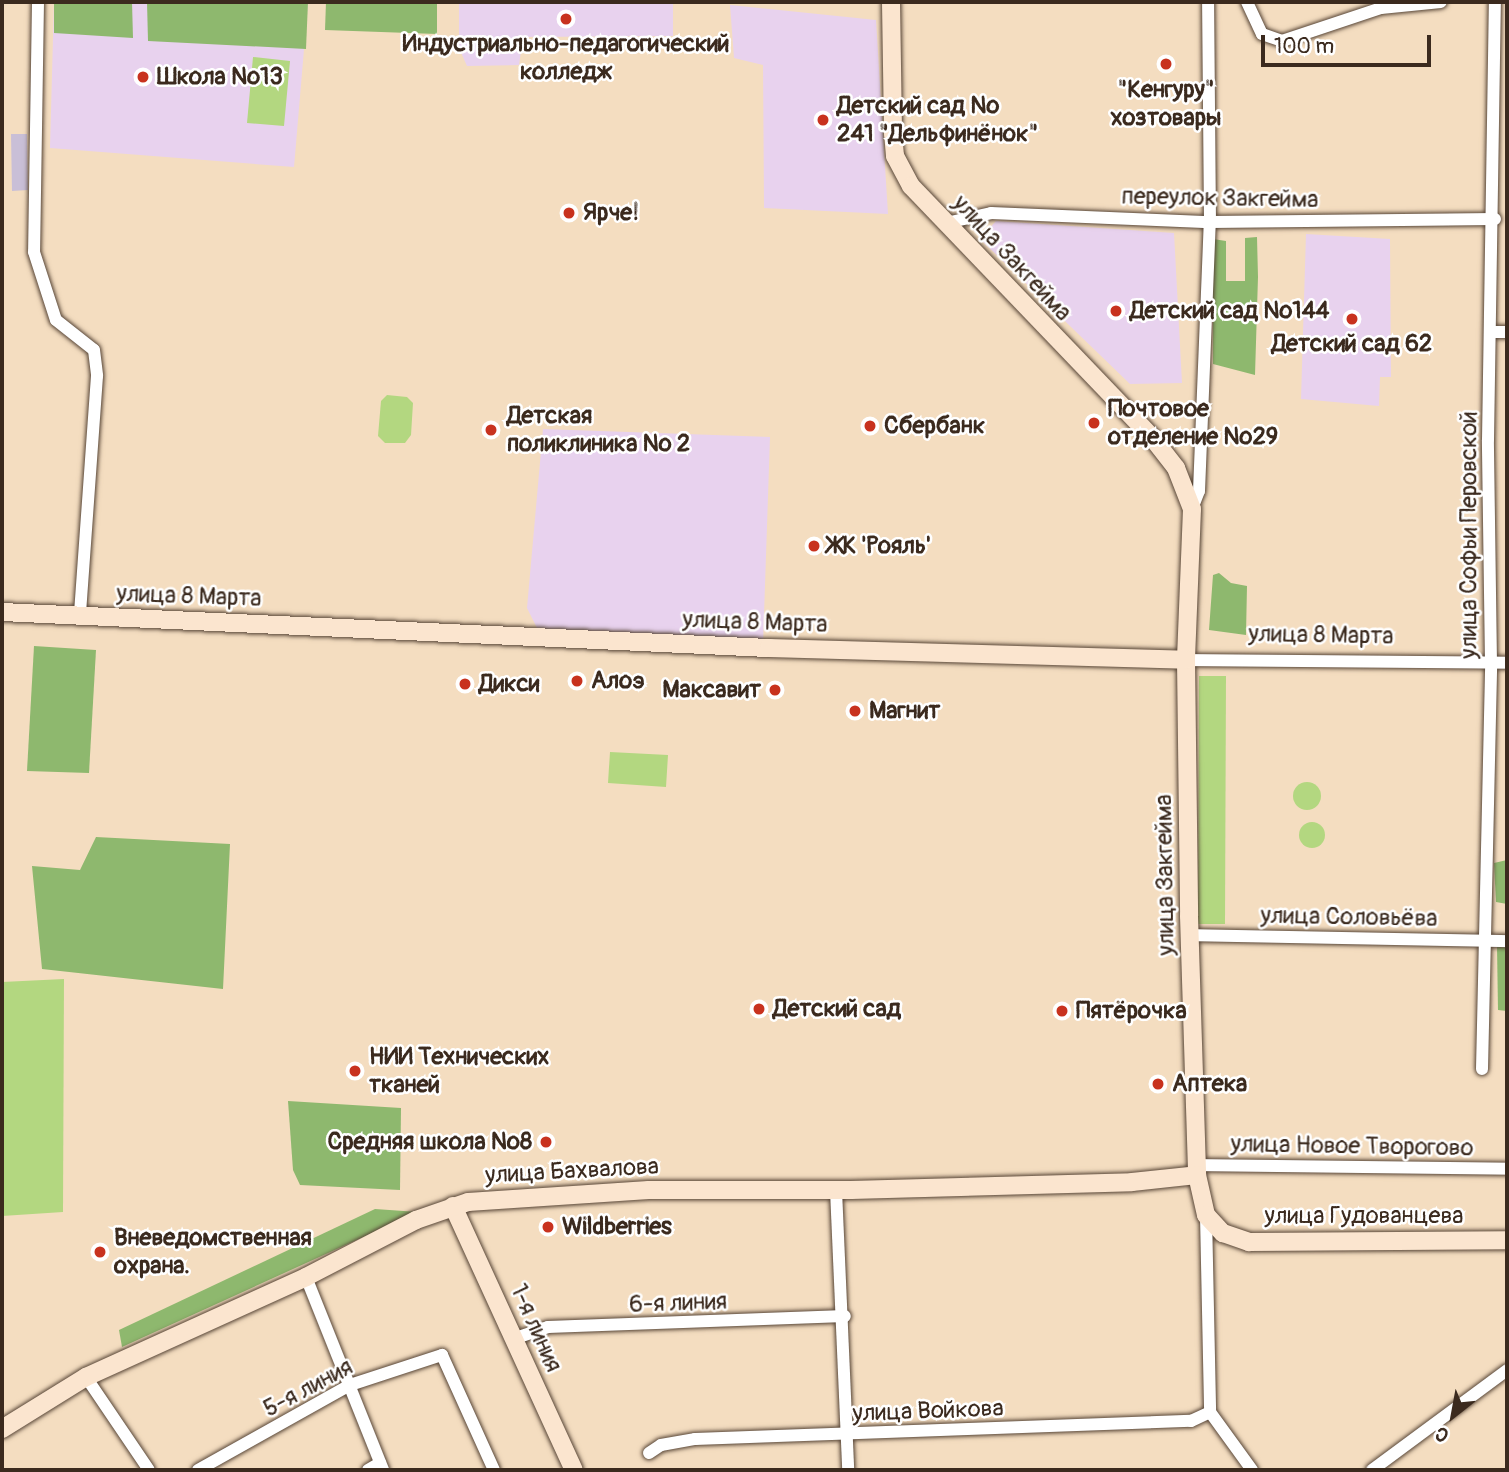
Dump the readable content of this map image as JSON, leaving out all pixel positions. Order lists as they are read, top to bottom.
{
  "streets": {
    "street": [
      "переулок Закгейма",
      "улица Закгейма",
      "улица Софьи Перовской",
      "улица 8 Марта",
      "улица Соловьёва",
      "улица Новое Творогово",
      "улица Бахвалова",
      "улица Гудованцева",
      "6-я линия",
      "1-я линия",
      "5-я линия",
      "улица Войкова"
    ]
  },
  "crossings": [
    ["переулок Закгейма", "улица Закгейма"],
    ["переулок Закгейма", "улица Софьи Перовской"],
    ["улица Закгейма", "улица 8 Марта"],
    ["улица Закгейма", "улица Соловьёва"],
    ["улица Закгейма", "улица Новое Творогово"],
    ["улица Закгейма", "улица Бахвалова"],
    ["улица Закгейма", "улица Гудованцева"],
    ["улица Софьи Перовской", "улица 8 Марта"],
    ["улица Софьи Перовской", "улица Соловьёва"],
    ["улица Новое Творогово", "улица Бахвалова"],
    ["улица Бахвалова", "1-я линия"],
    ["6-я линия", "1-я линия"]
  ],
  "places": [
    "Индустриально-педагогический колледж",
    "\"Кенгуру\" хозтовары",
    "Школа №13",
    "Детский сад № 241 \"Дельфинёнок\"",
    "Ярче!",
    "Детский сад №144",
    "Детский сад 62",
    "Почтовое отделение №29",
    "Сбербанк",
    "Детская поликлиника № 2",
    "ЖК 'Рояль'",
    "Алоэ",
    "Дикси",
    "Максавит",
    "Магнит",
    "Детский сад",
    "Пятёрочка",
    "НИИ Технических тканей",
    "Аптека",
    "Средняя школа №8",
    "Wildberries",
    "Вневедомственная охрана."
  ],
  "scale_bar": "100 m",
  "north": "bottom left"
}
